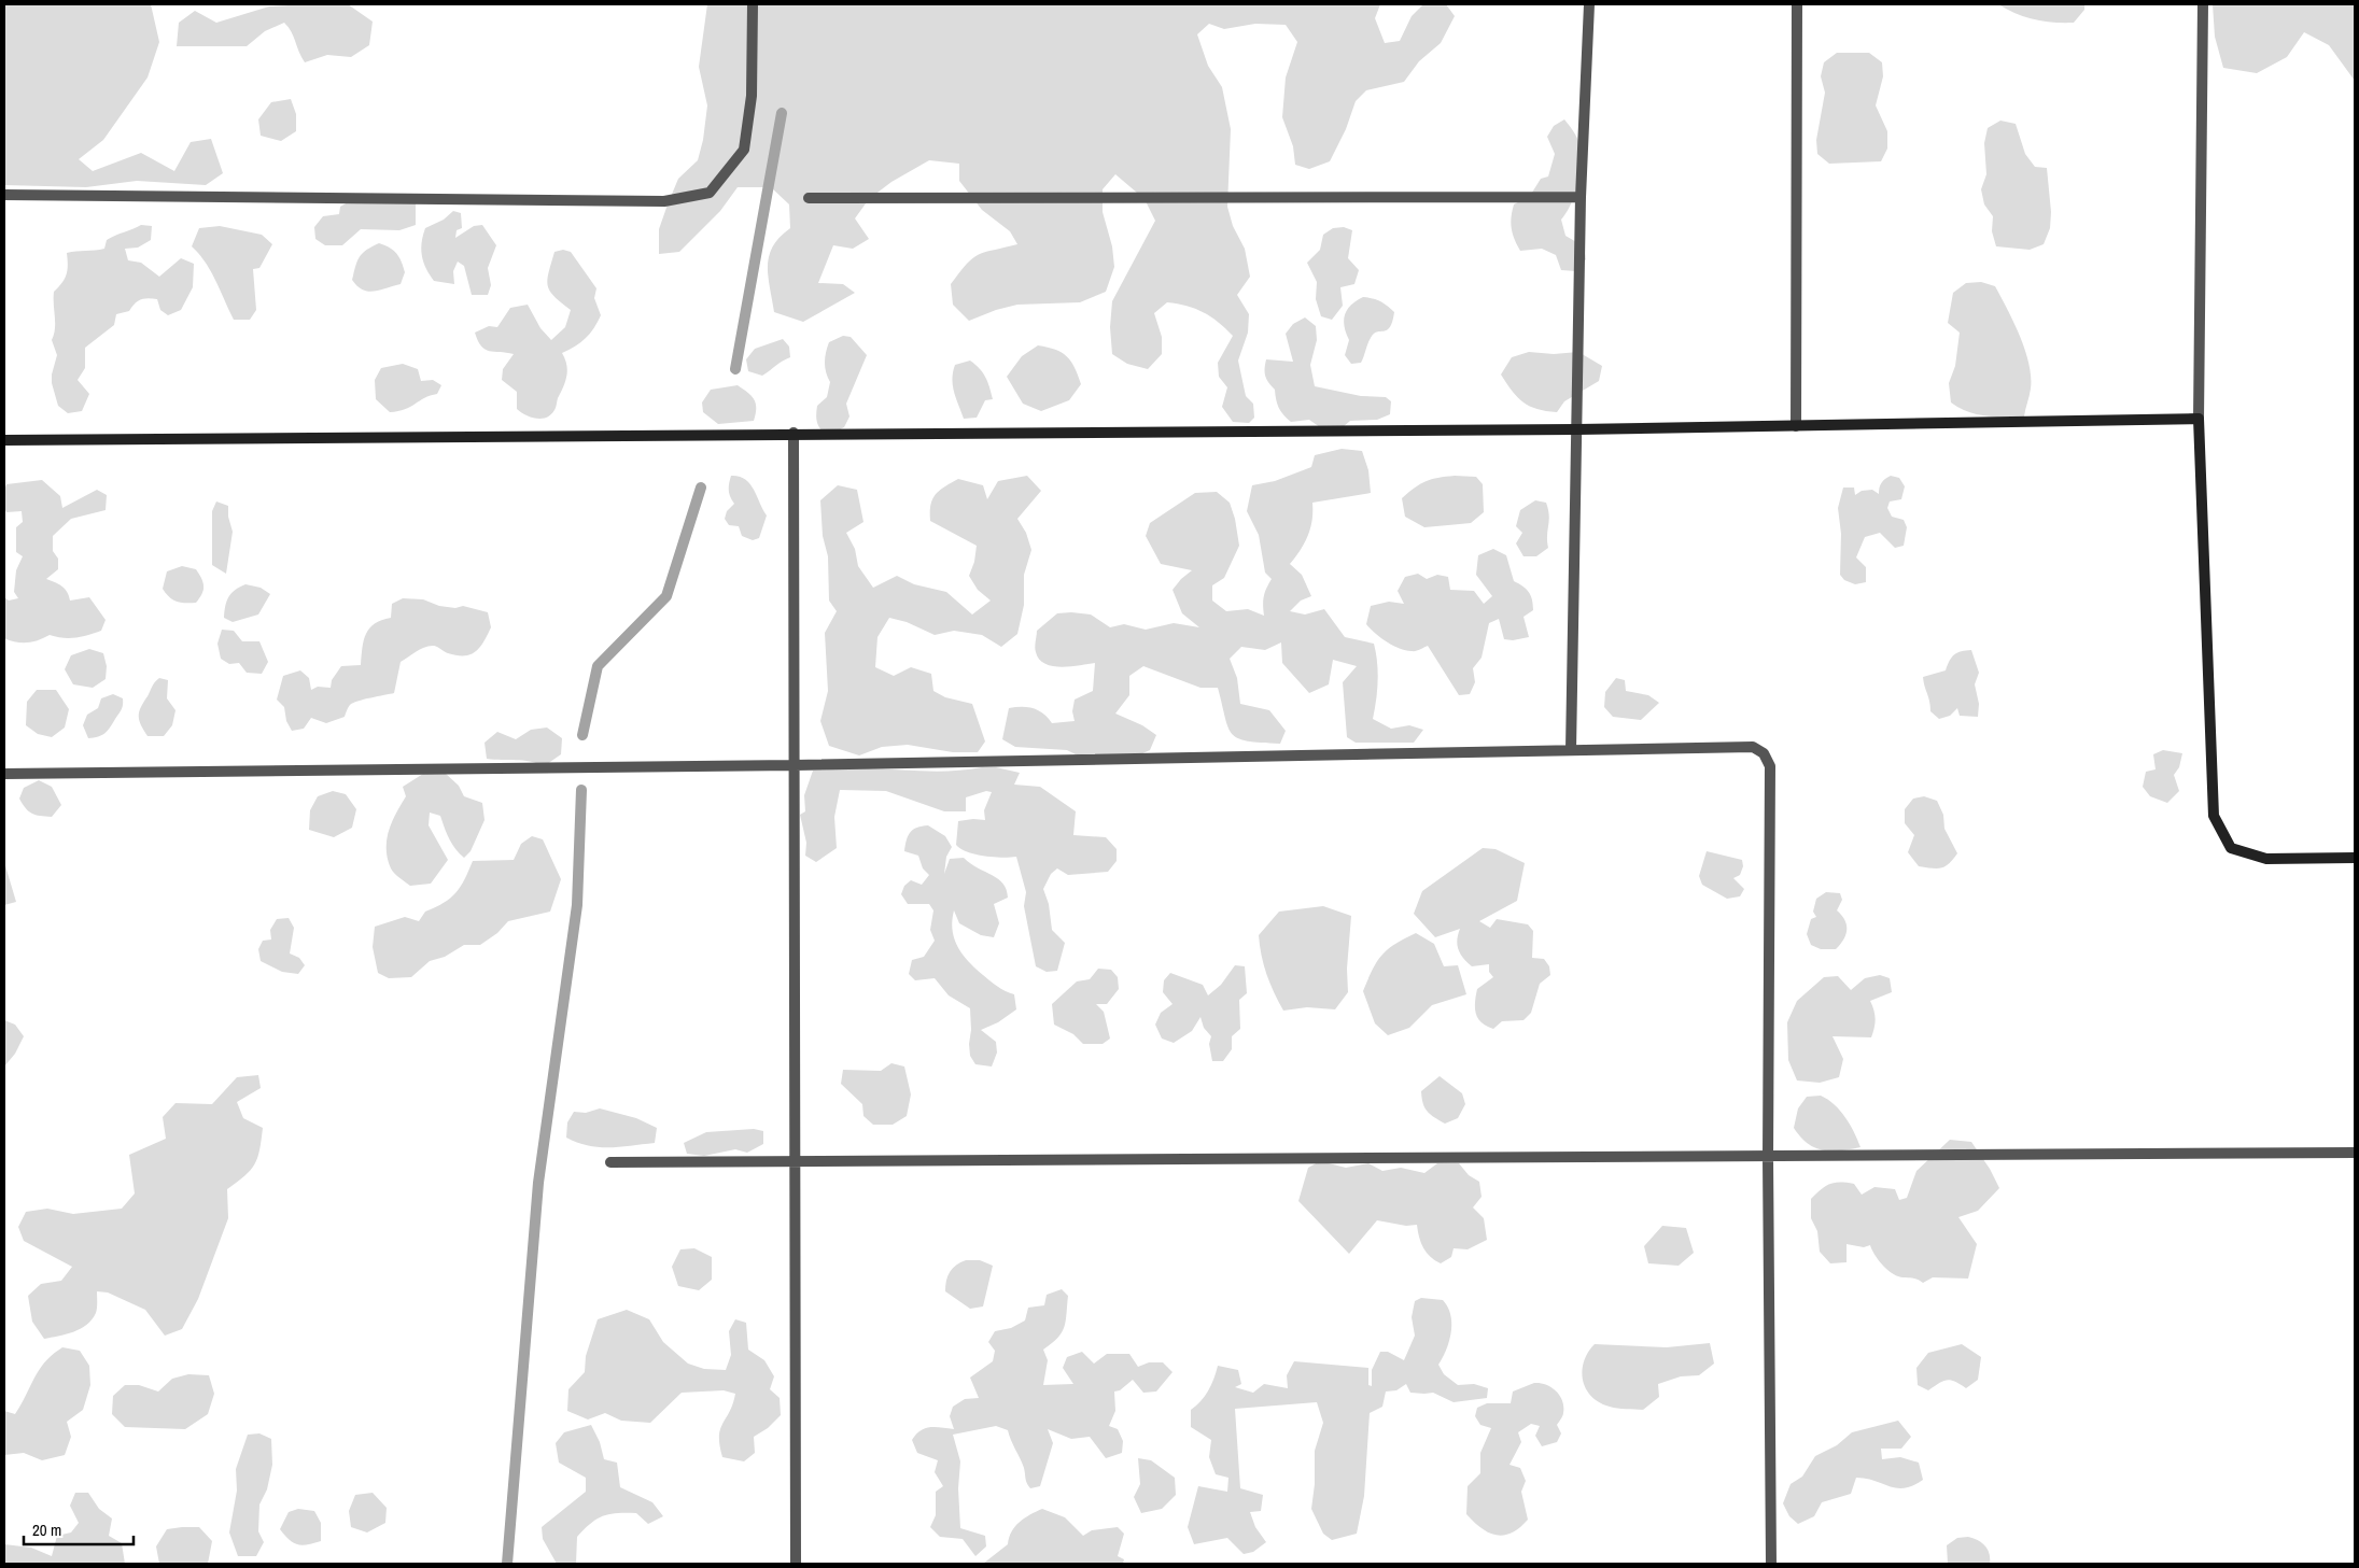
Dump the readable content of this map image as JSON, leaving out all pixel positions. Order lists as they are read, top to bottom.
{
  "scale_bar": "20 m"
}
